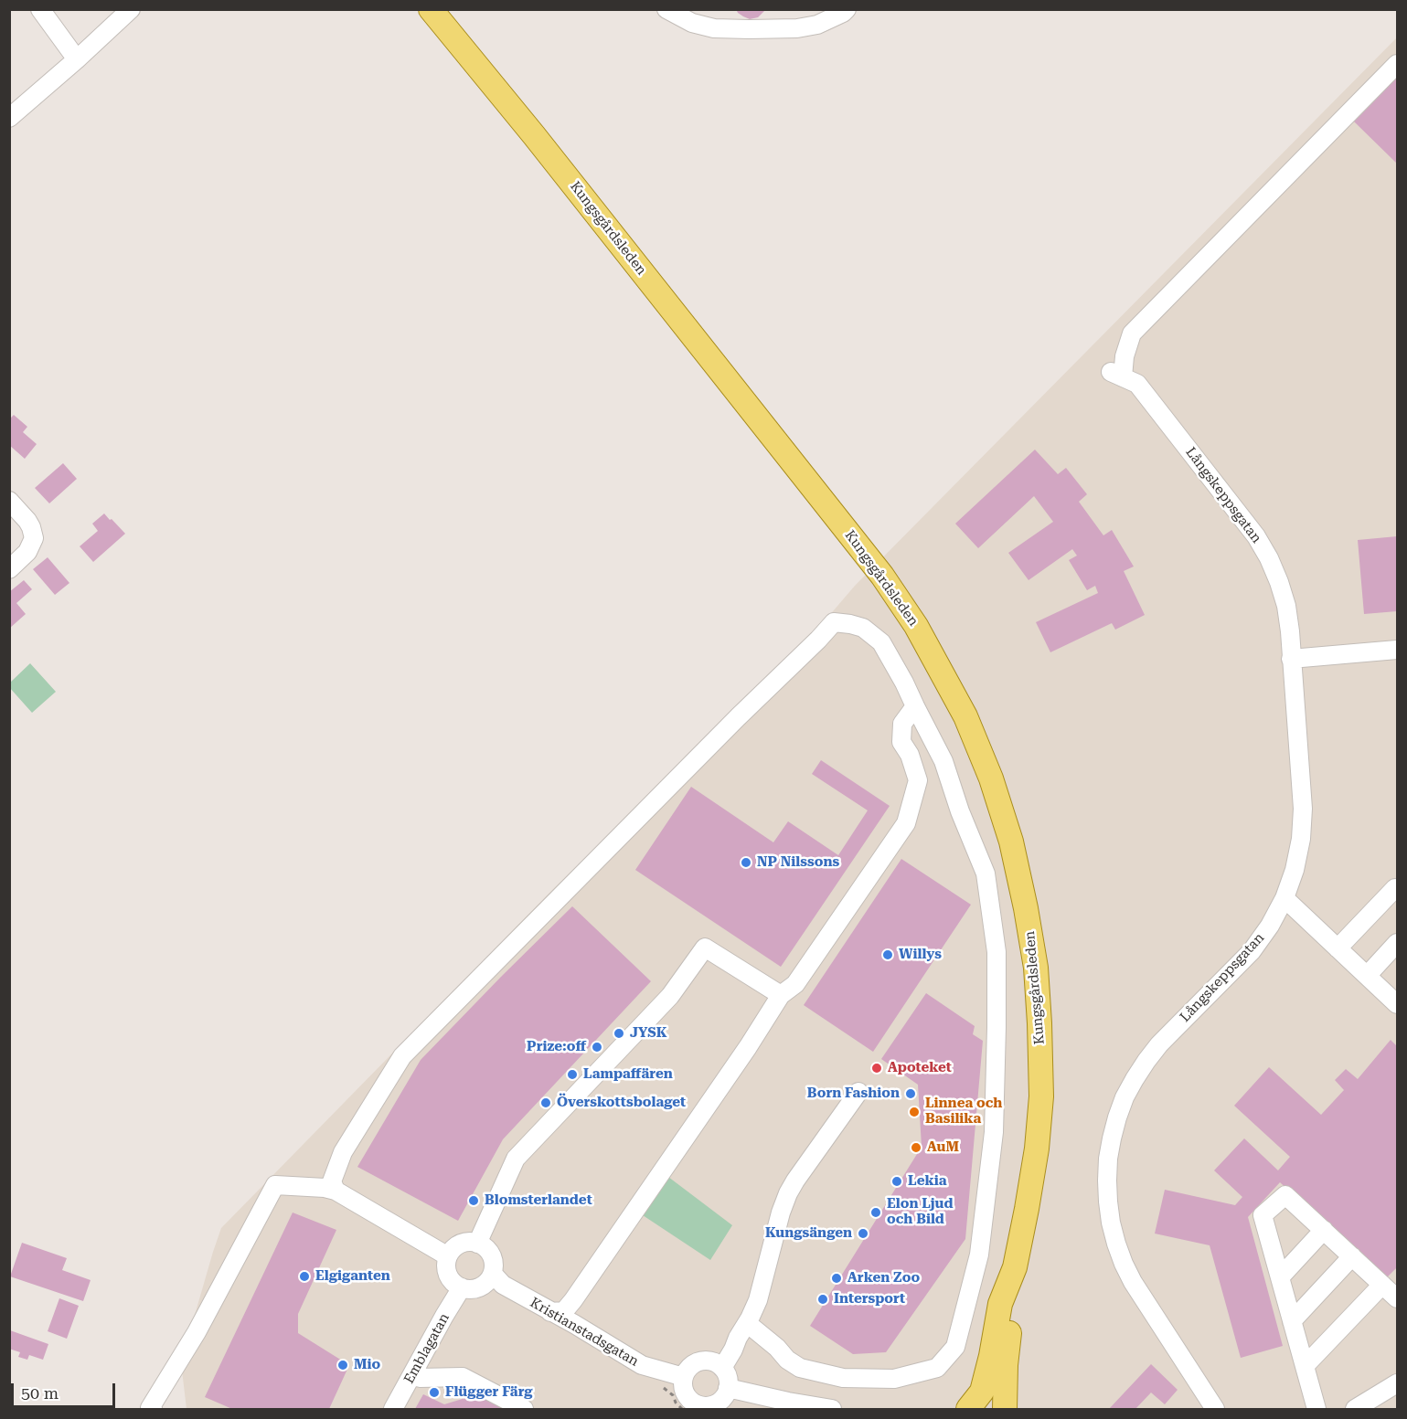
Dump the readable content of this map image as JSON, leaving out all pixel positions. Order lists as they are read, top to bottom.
{
  "streets": {
    "main road": ["Kungsgårdsleden"],
    "street": ["Långskeppsgatan", "Kristianstadsgatan", "Emblagatan"]
  },
  "crossings": [
    ["Kristianstadsgatan", "Emblagatan"]
  ],
  "places": [
    "NP Nilssons",
    "Willys",
    "JYSK",
    "Prize:off",
    "Apoteket",
    "Lampaffären",
    "Born Fashion",
    "Överskottsbolaget",
    "Linnea och Basilika",
    "AuM",
    "Lekia",
    "Blomsterlandet",
    "Elon Ljud och Bild",
    "Kungsängen",
    "Elgiganten",
    "Arken Zoo",
    "Intersport",
    "Mio",
    "Flügger Färg"
  ],
  "scale_bar": "50 m"
}
